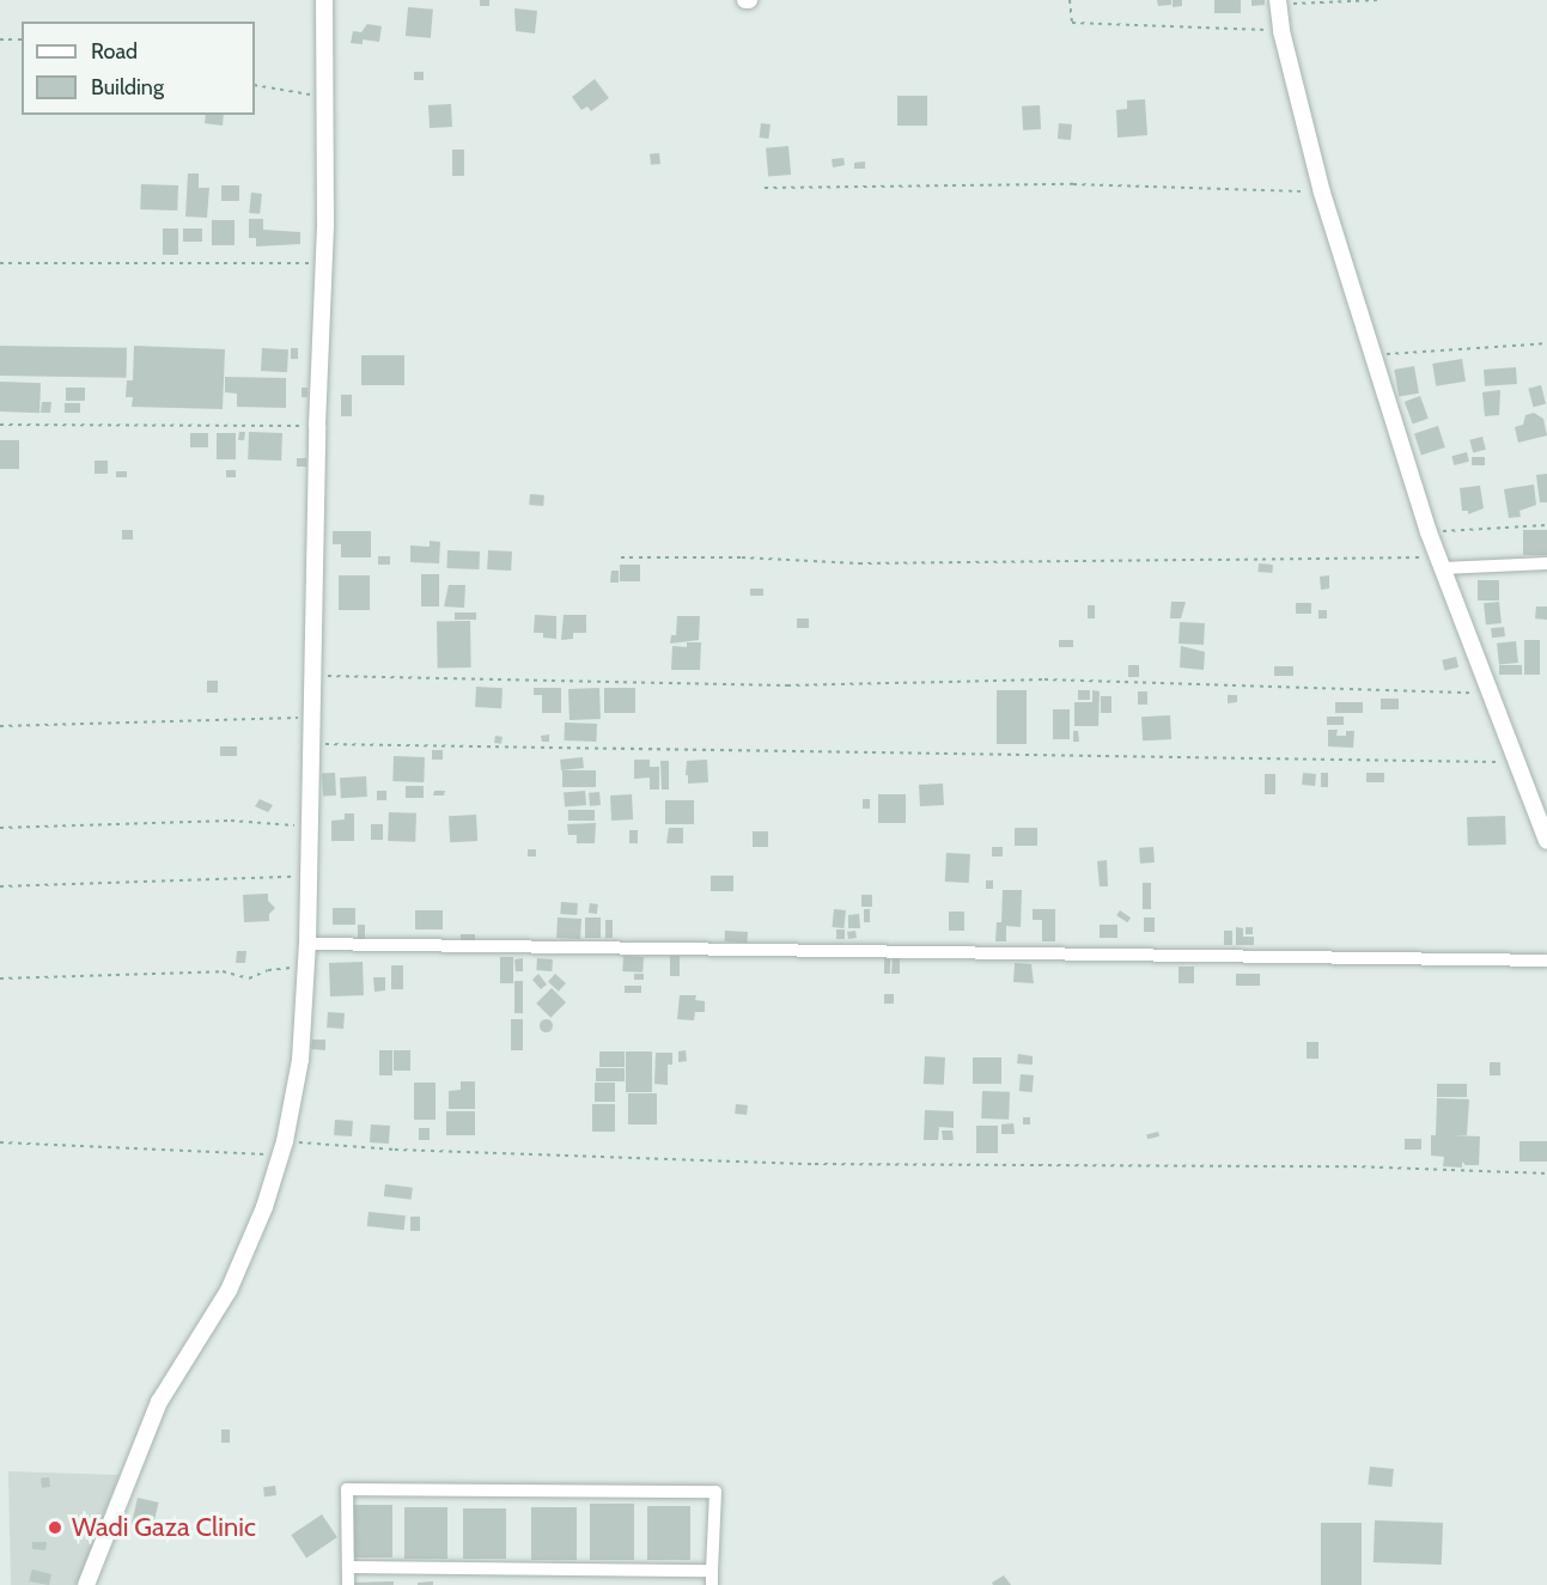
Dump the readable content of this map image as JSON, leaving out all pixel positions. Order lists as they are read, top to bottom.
{
  "places": ["Wadi Gaza Clinic"],
  "legend": ["Road", "Building"]
}
